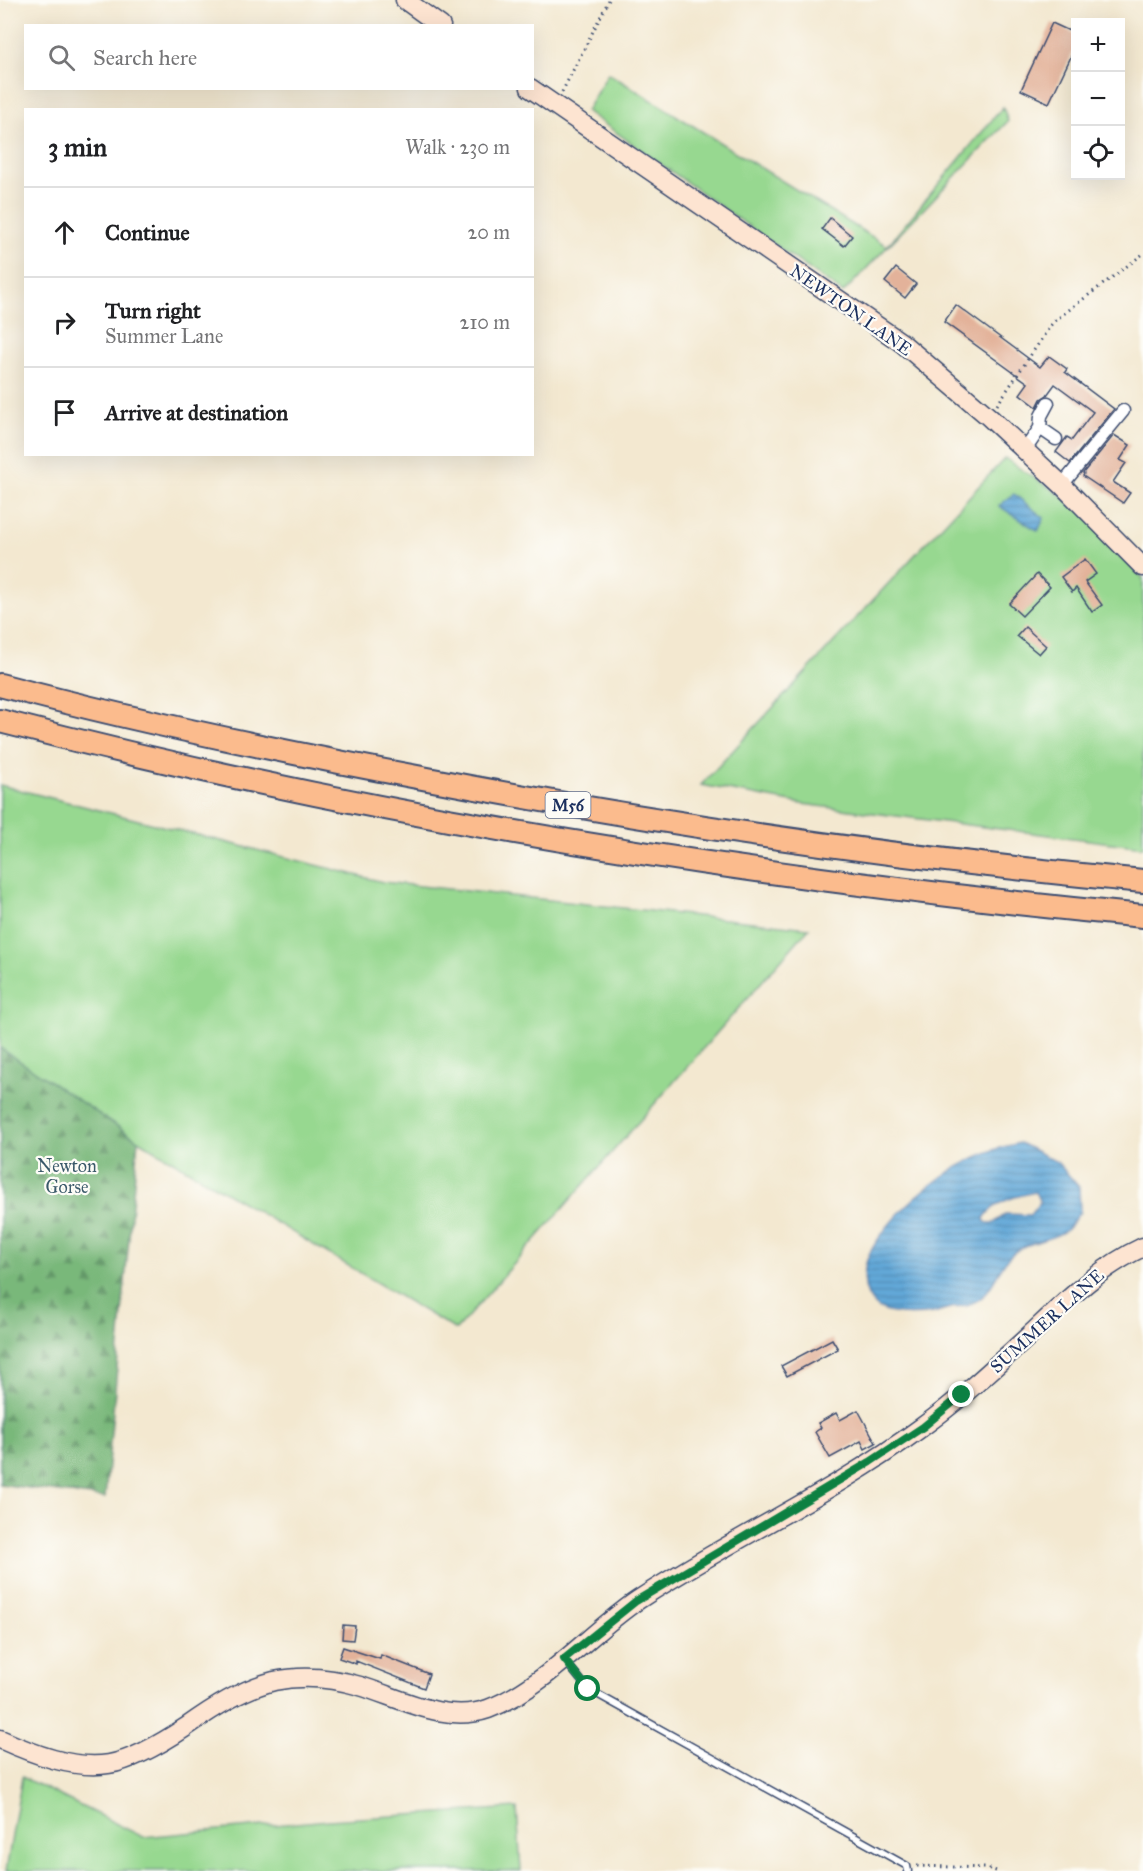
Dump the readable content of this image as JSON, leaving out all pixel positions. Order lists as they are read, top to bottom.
{
  "streets": {
    "highway": ["M56"],
    "street": ["NEWTON LANE", "SUMMER LANE"]
  },
  "parks": ["Newton Gorse"],
  "page": {
    "map_buttons": ["+", "−"],
    "search": "Search here",
    "heading": ["3 min", "Walk · 230 m"],
    "list": [
      ["Continue", "20 m"],
      ["Turn right", "Summer Lane", "210 m"],
      "Arrive at destination"
    ]
  }
}
